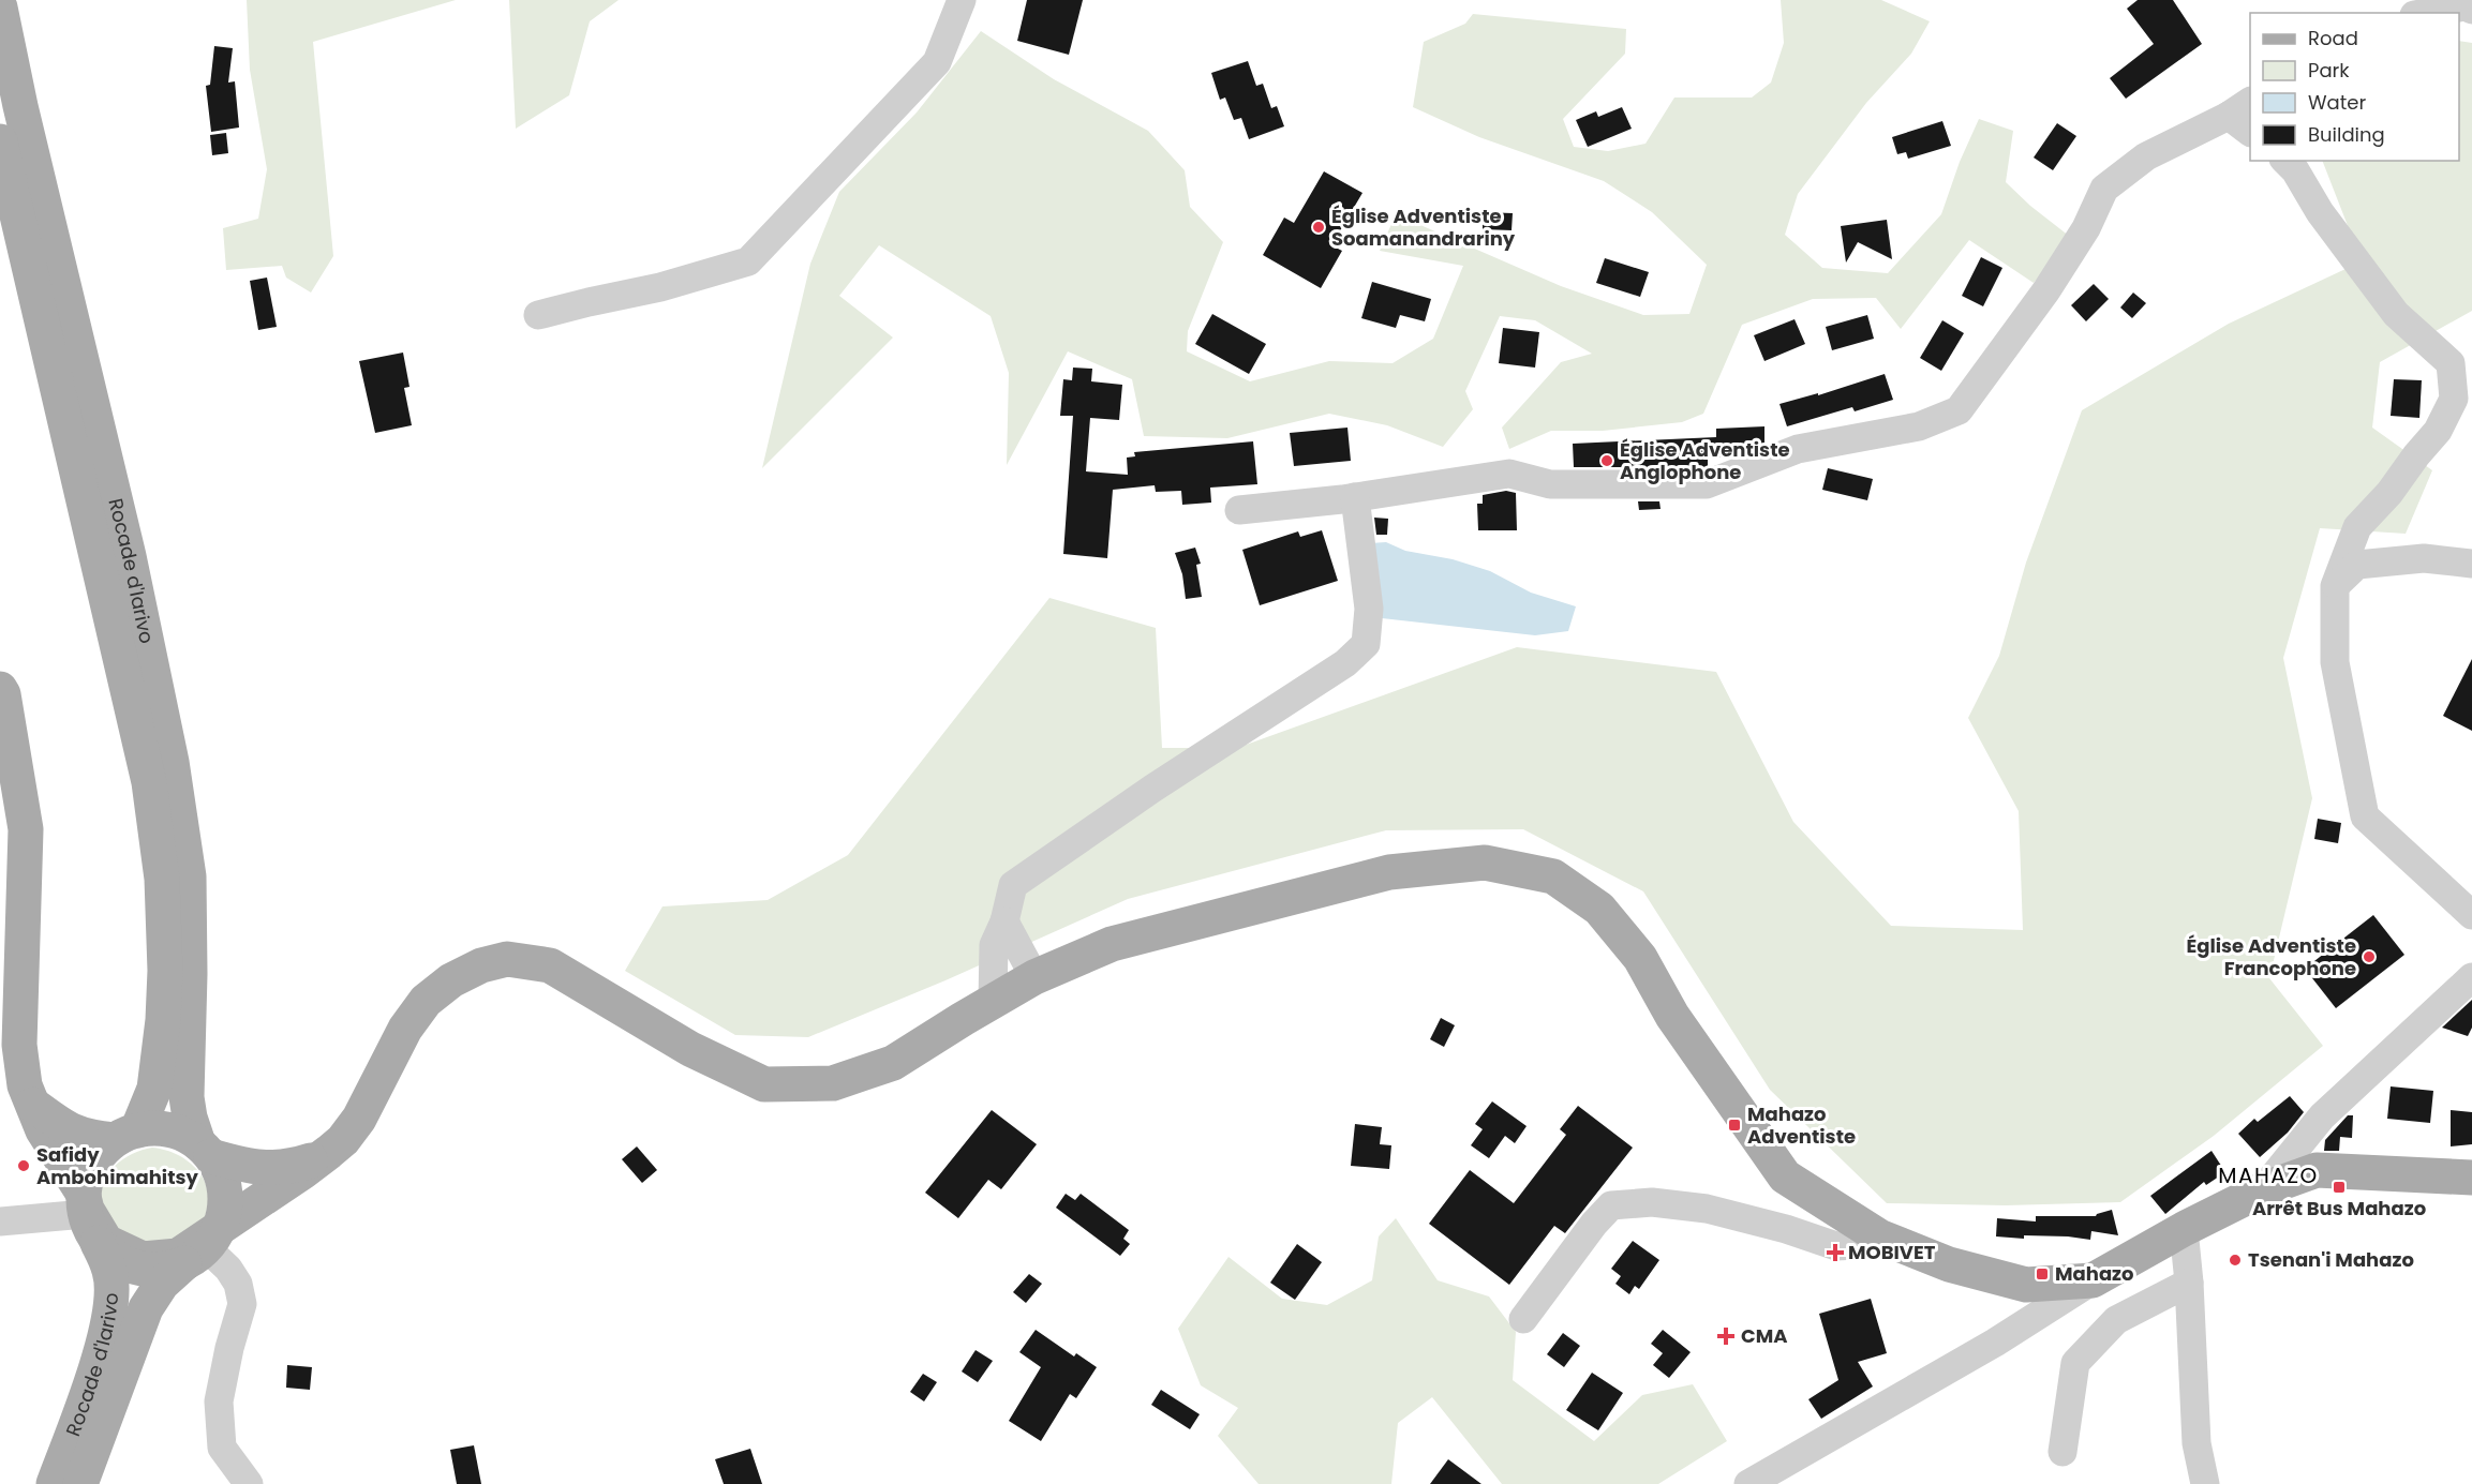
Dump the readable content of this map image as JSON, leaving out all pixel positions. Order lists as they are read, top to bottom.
{
  "streets": {
    "main road": ["Rocade d'Iarivo"]
  },
  "districts": ["MAHAZO"],
  "places": {
    "other": [
      "Église Adventiste Soamanandrariny",
      "Église Adventiste Anglophone",
      "Église Adventiste Francophone",
      "Safidy Ambohimahitsy",
      "Tsenan'i Mahazo"
    ],
    "transit": ["Mahazo Adventiste", "Arrêt Bus Mahazo", "Mahazo"],
    "health": ["MOBIVET", "CMA"]
  },
  "legend": [
    "Road",
    "Park",
    "Water",
    "Building"
  ]
}
